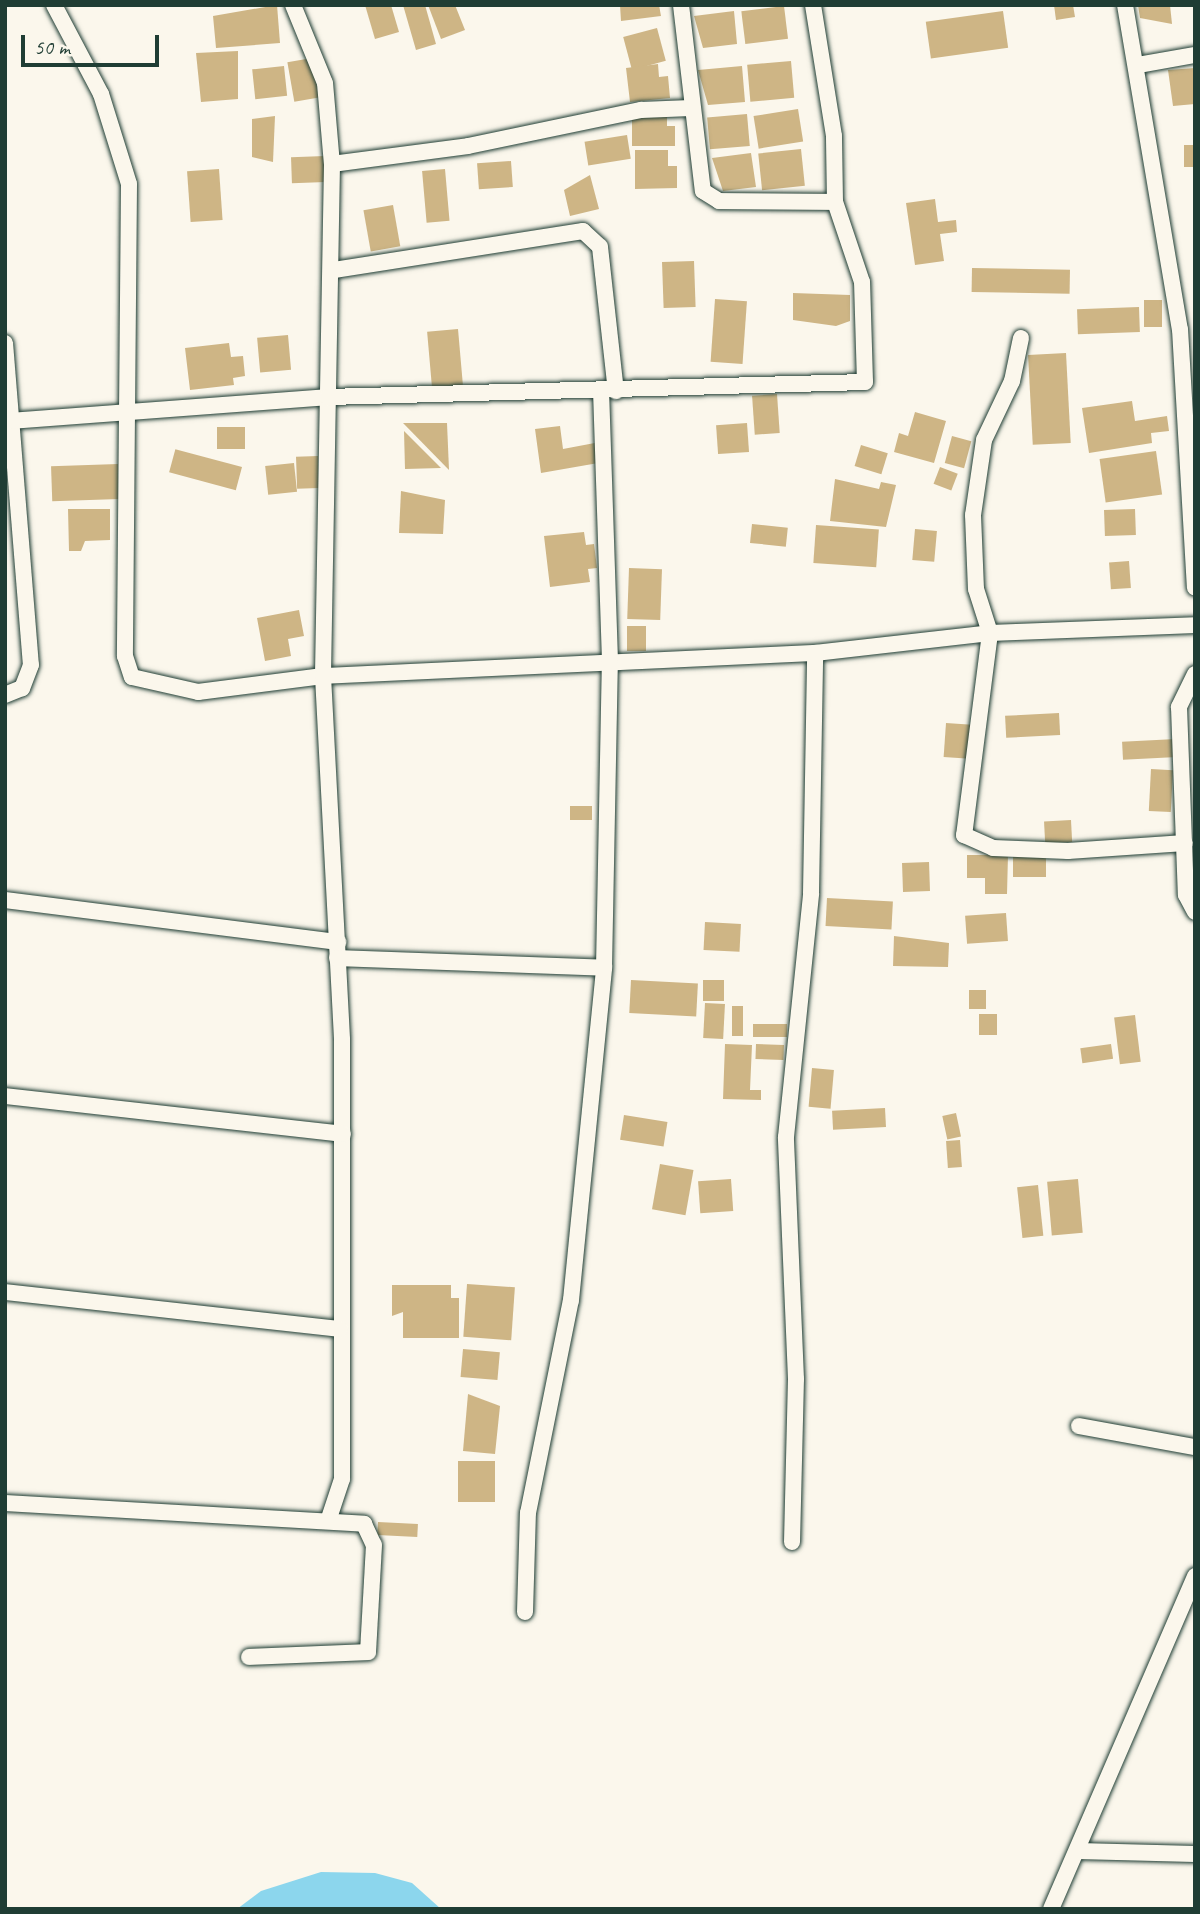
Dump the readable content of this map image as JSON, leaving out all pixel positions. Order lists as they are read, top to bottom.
{
  "scale_bar": "50 m"
}
